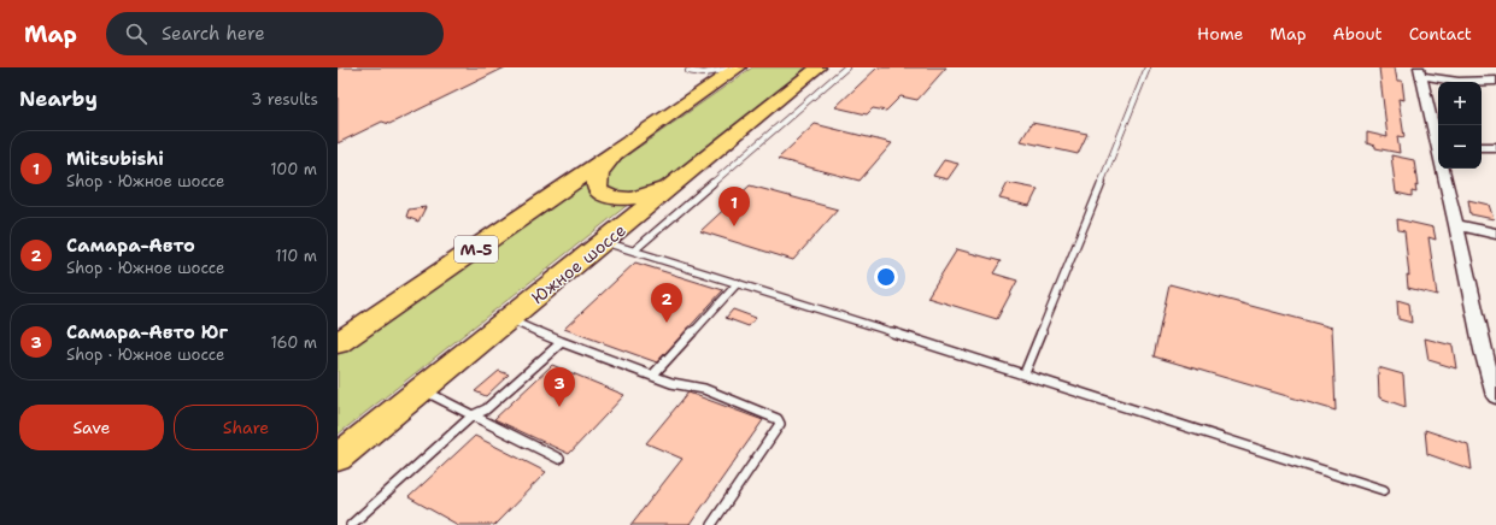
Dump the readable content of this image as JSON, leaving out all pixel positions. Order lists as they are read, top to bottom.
{
  "streets": {
    "main road": ["М-5", "Южное шоссе"]
  },
  "page": {
    "header": "Map",
    "search": "Search here",
    "nav": [
      "Home",
      "Map",
      "About",
      "Contact"
    ],
    "heading": ["Nearby", "3 results"],
    "map_buttons": ["+", "−"],
    "list": [
      {
        "mark": "1",
        "name": "Mitsubishi",
        "note": "Shop · Южное шоссе",
        "value": "100 m"
      },
      {
        "mark": "2",
        "name": "Самара-Авто",
        "note": "Shop · Южное шоссе",
        "value": "110 m"
      },
      {
        "mark": "3",
        "name": "Самара-Авто Юг",
        "note": "Shop · Южное шоссе",
        "value": "160 m"
      }
    ],
    "pins": ["1", "2", "3"],
    "buttons": ["Save", "Share"]
  }
}
